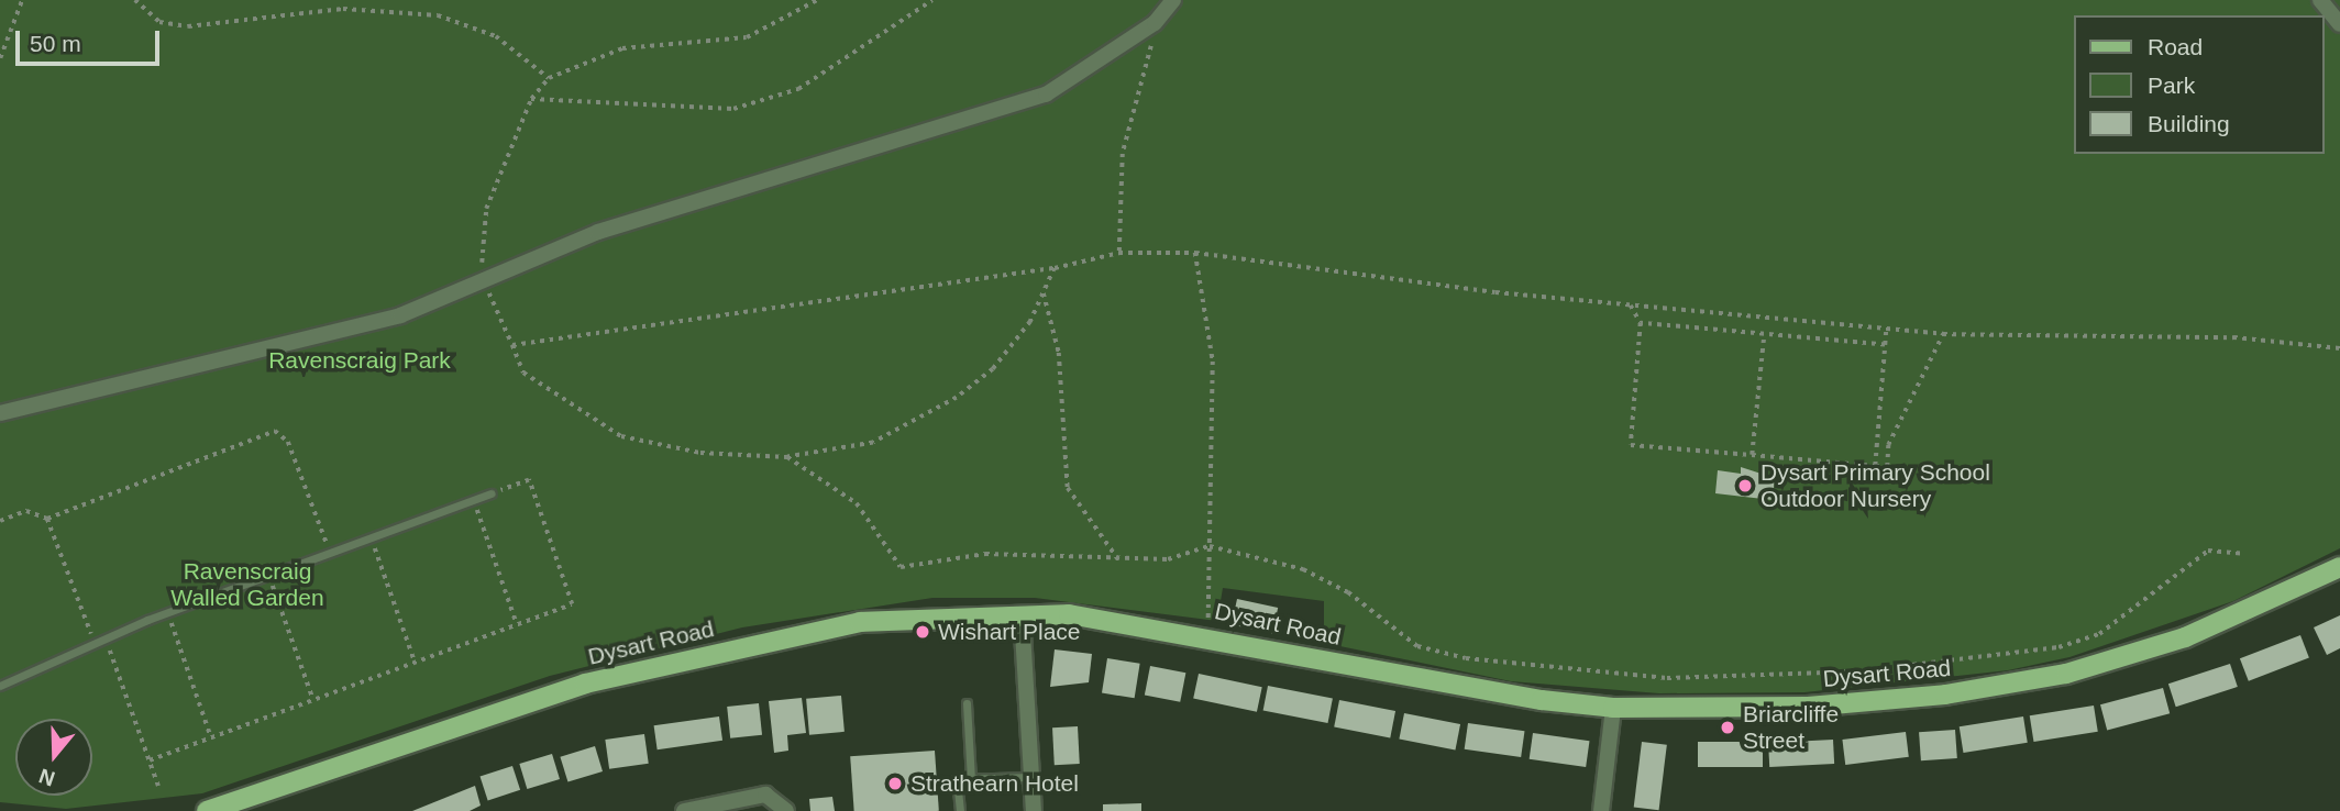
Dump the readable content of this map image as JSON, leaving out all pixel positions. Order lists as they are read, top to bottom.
{
  "streets": {
    "main road": ["Dysart Road"]
  },
  "parks": ["Ravenscraig Park", "Ravenscraig Walled Garden"],
  "places": [
    "Dysart Primary School Outdoor Nursery",
    "Wishart Place",
    "Briarcliffe Street",
    "Strathearn Hotel"
  ],
  "legend": ["Road", "Park", "Building"],
  "scale_bar": "50 m",
  "north": "bottom"
}
